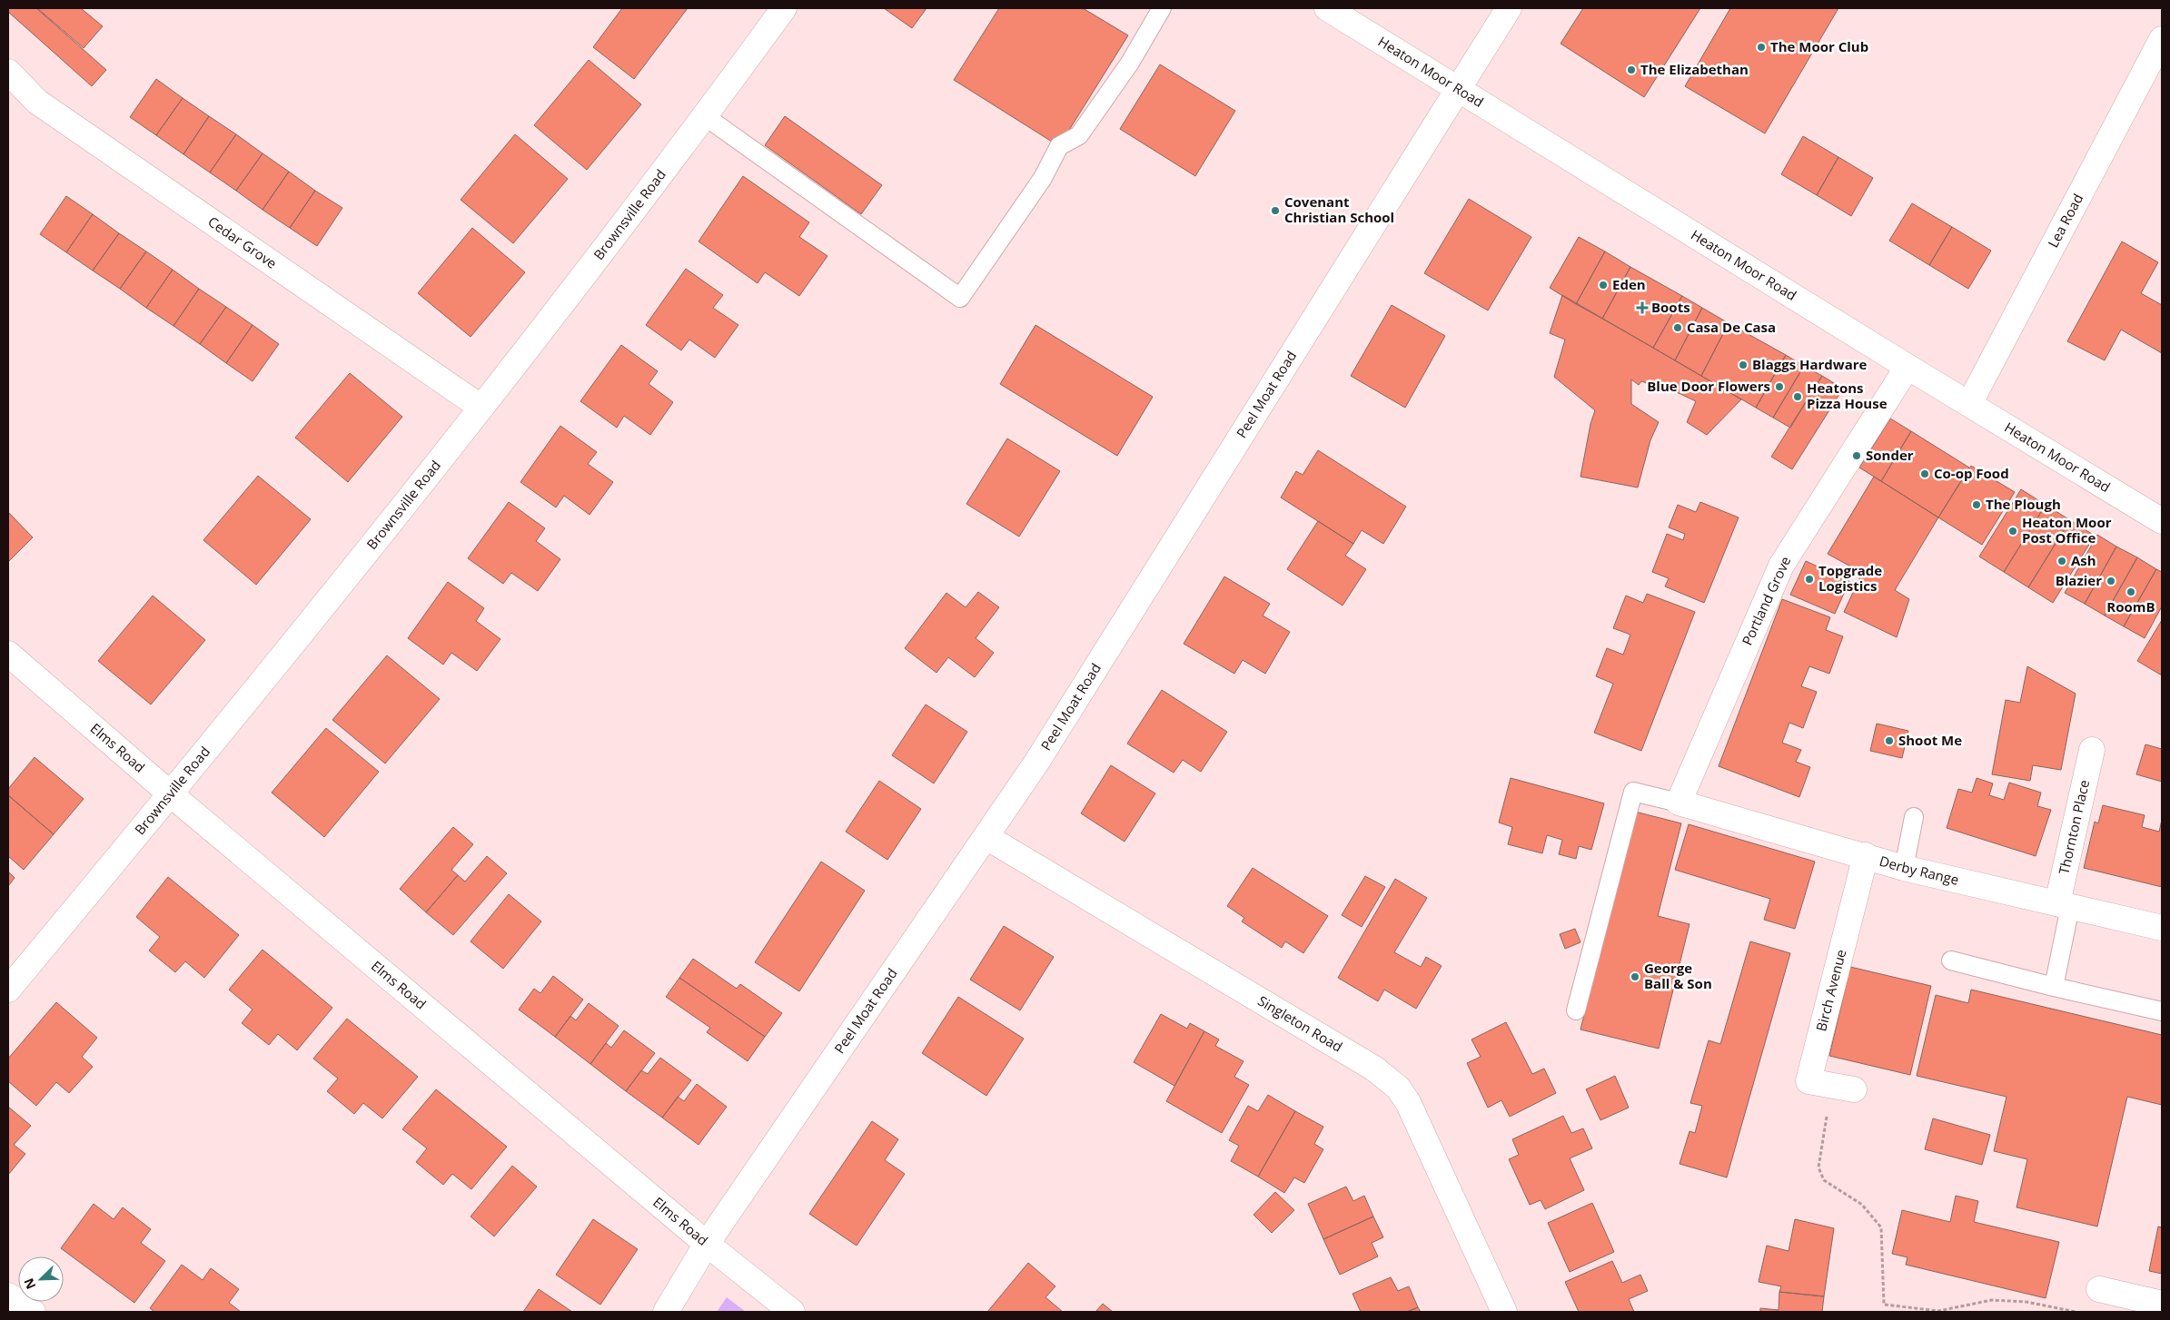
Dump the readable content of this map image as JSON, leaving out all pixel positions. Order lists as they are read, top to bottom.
{
  "streets": {
    "street": [
      "Heaton Moor Road",
      "Brownsville Road",
      "Lea Road",
      "Cedar Grove",
      "Peel Moat Road",
      "Portland Grove",
      "Elms Road",
      "Thornton Place",
      "Derby Range",
      "Birch Avenue",
      "Singleton Road"
    ]
  },
  "crossings": [
    ["Heaton Moor Road", "Lea Road"],
    ["Heaton Moor Road", "Peel Moat Road"],
    ["Heaton Moor Road", "Portland Grove"],
    ["Brownsville Road", "Cedar Grove"],
    ["Brownsville Road", "Elms Road"],
    ["Peel Moat Road", "Elms Road"],
    ["Peel Moat Road", "Singleton Road"],
    ["Portland Grove", "Derby Range"],
    ["Thornton Place", "Derby Range"],
    ["Derby Range", "Birch Avenue"]
  ],
  "places": {
    "other": [
      "The Moor Club",
      "The Elizabethan",
      "Covenant Christian School",
      "Eden",
      "Casa De Casa",
      "Blaggs Hardware",
      "Blue Door Flowers",
      "Heatons Pizza House",
      "Sonder",
      "Co-op Food",
      "The Plough",
      "Heaton Moor Post Office",
      "Ash",
      "Topgrade Logistics",
      "Blazier",
      "RoomB",
      "Shoot Me",
      "George Ball & Son"
    ],
    "health": ["Boots"]
  },
  "north": "bottom left"
}
